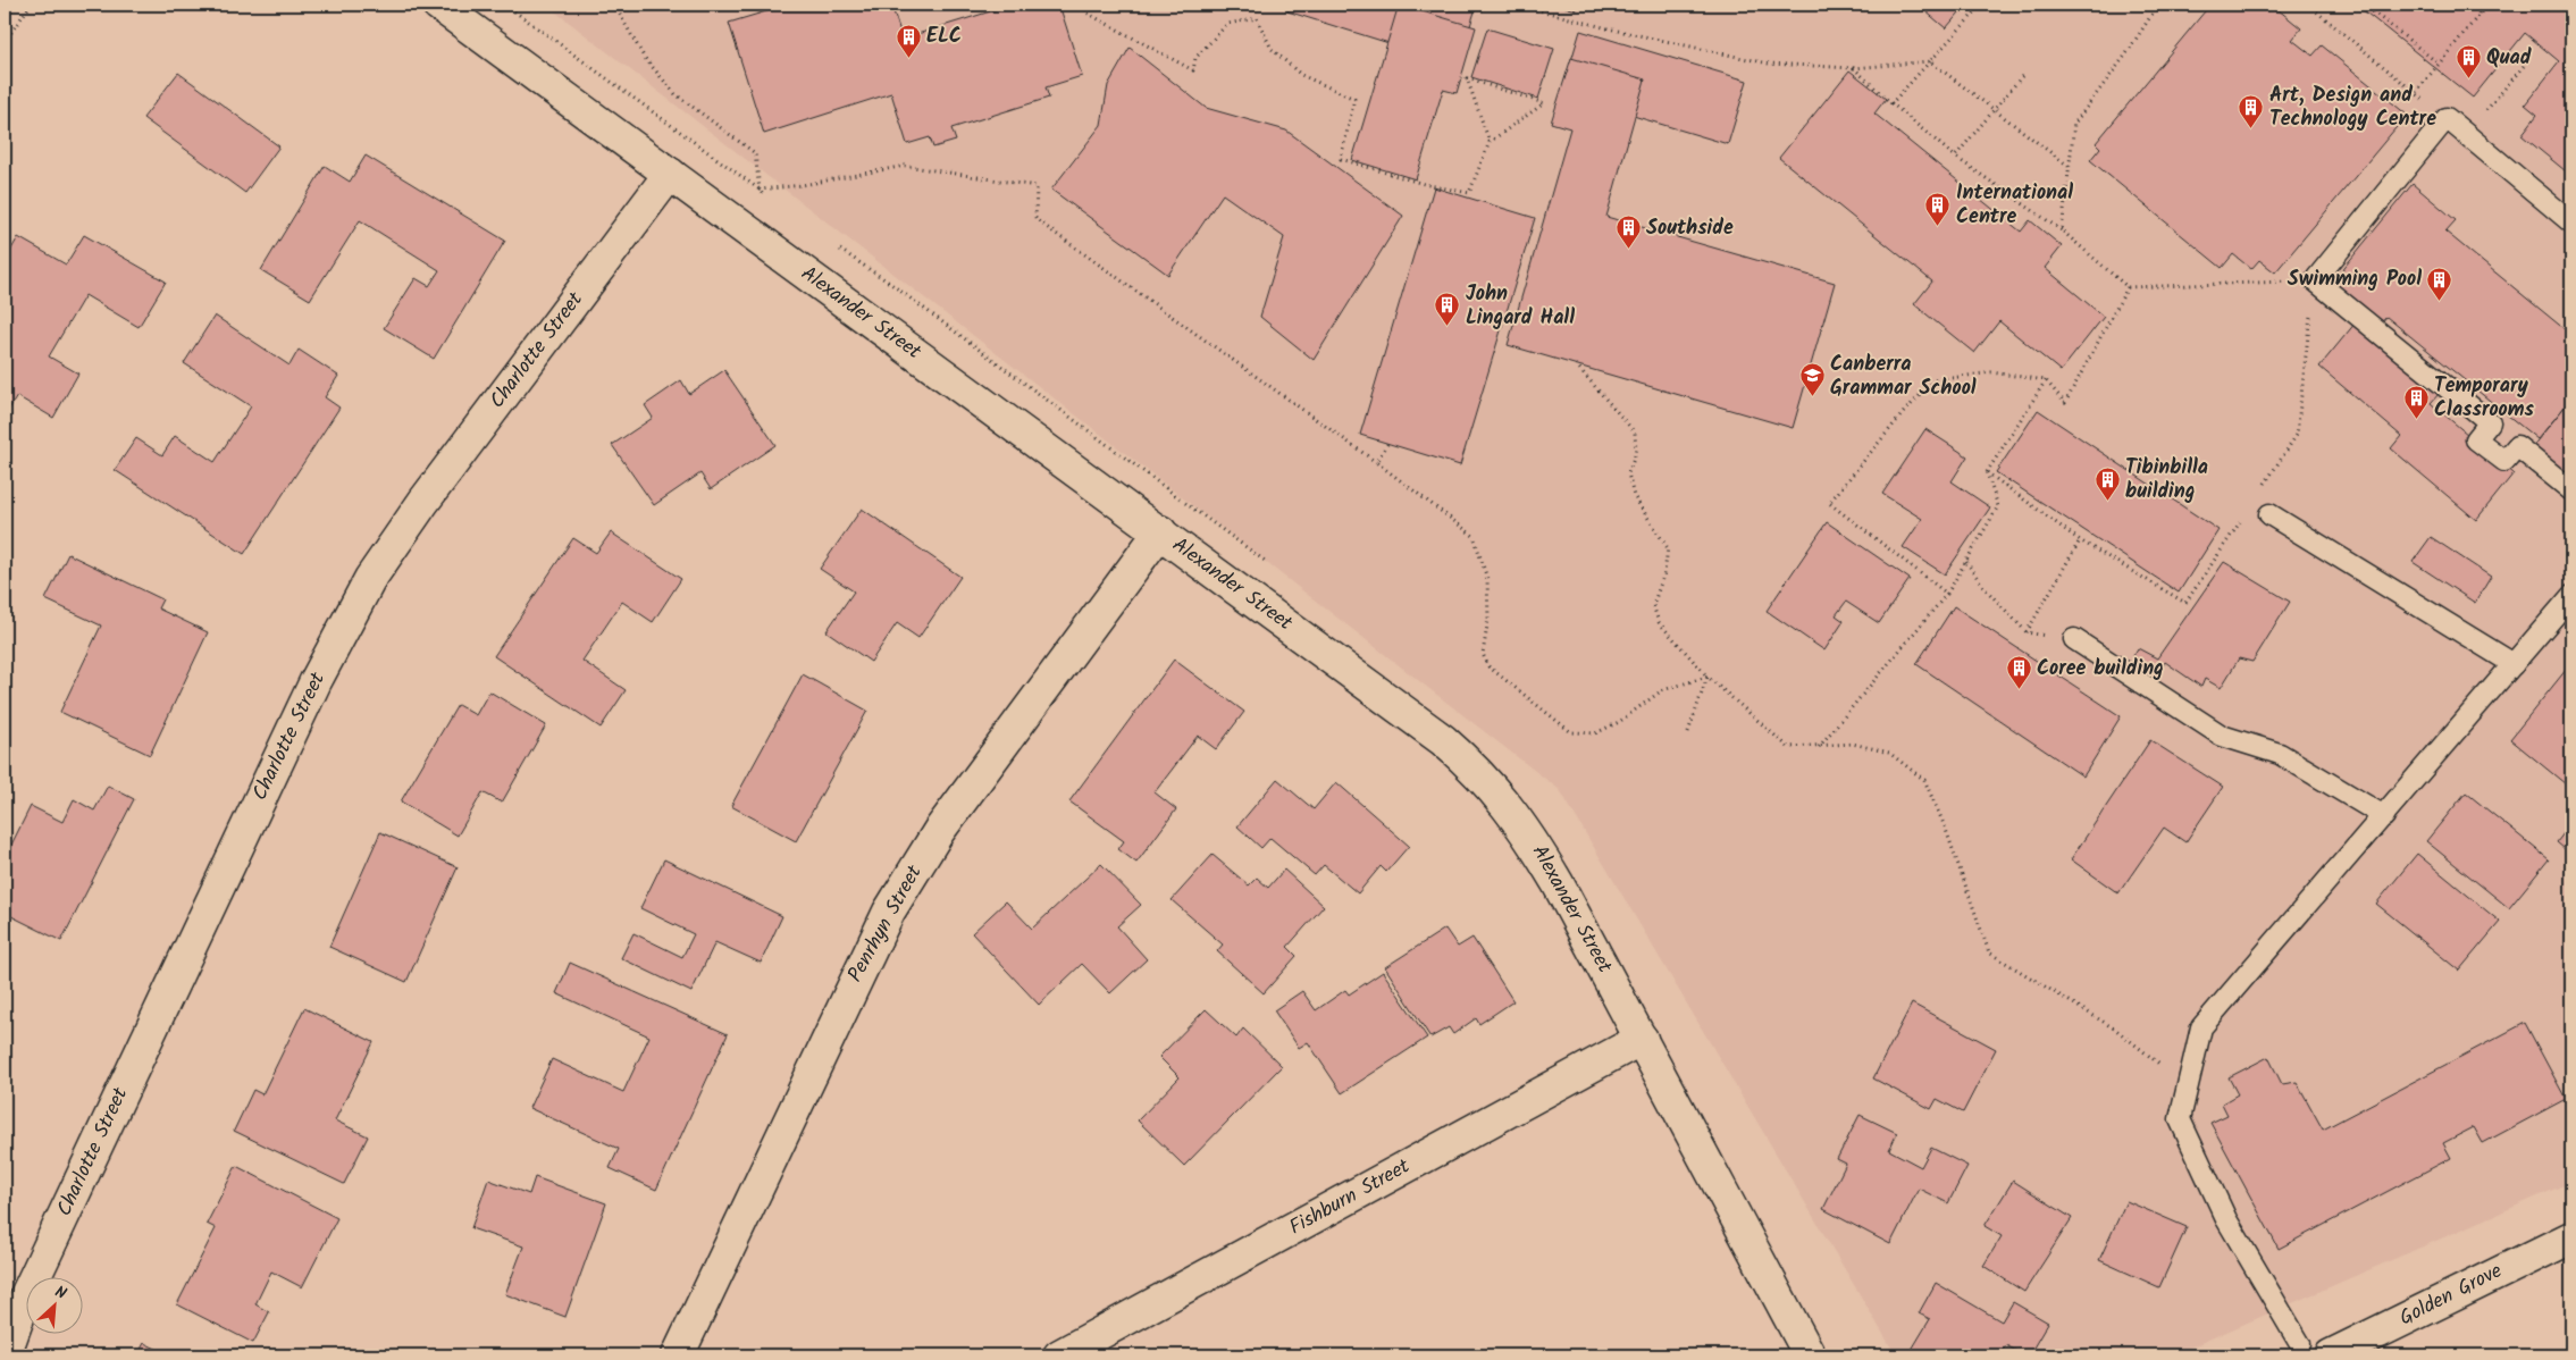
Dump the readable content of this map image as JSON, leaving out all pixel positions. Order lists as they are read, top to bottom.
{
  "streets": {
    "street": [
      "Alexander Street",
      "Charlotte Street",
      "Penrhyn Street",
      "Fishburn Street",
      "Golden Grove"
    ]
  },
  "crossings": [
    ["Alexander Street", "Charlotte Street"],
    ["Alexander Street", "Penrhyn Street"],
    ["Alexander Street", "Fishburn Street"]
  ],
  "places": {
    "building": [
      "ELC",
      "Quad",
      "Art, Design and Technology Centre",
      "International Centre",
      "Southside",
      "Swimming Pool",
      "John Lingard Hall",
      "Temporary Classrooms",
      "Tibinbilla building",
      "Coree building"
    ],
    "school or university": ["Canberra Grammar School"]
  },
  "north": "top right"
}
